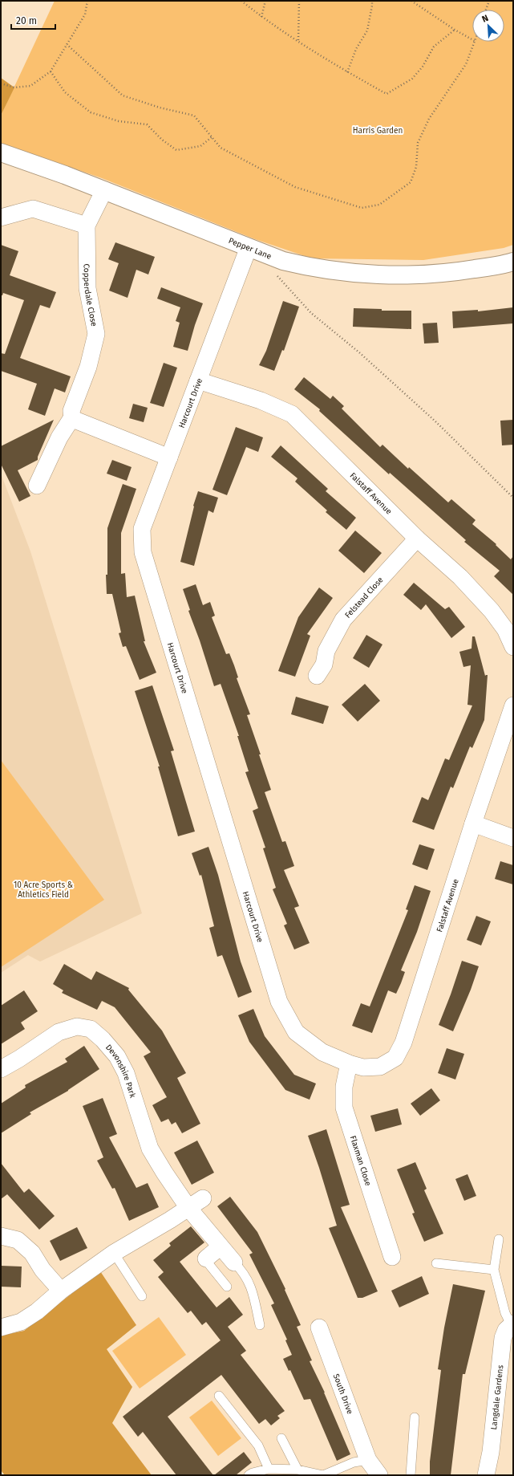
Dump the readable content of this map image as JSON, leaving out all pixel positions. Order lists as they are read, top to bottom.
{
  "streets": {
    "street": [
      "Pepper Lane",
      "Copperdale Close",
      "Harcourt Drive",
      "Falstaff Avenue",
      "Felstead Close",
      "Devonshire Park",
      "Flaxman Close",
      "South Drive",
      "Langdale Gardens"
    ]
  },
  "crossings": [
    ["Pepper Lane", "Copperdale Close"],
    ["Pepper Lane", "Harcourt Drive"],
    ["Harcourt Drive", "Falstaff Avenue"],
    ["Harcourt Drive", "Flaxman Close"],
    ["Falstaff Avenue", "Felstead Close"],
    ["Falstaff Avenue", "Flaxman Close"]
  ],
  "parks": ["Harris Garden", "10 Acre Sports & Athletics Field"],
  "scale_bar": "20 m",
  "north": "top left"
}
